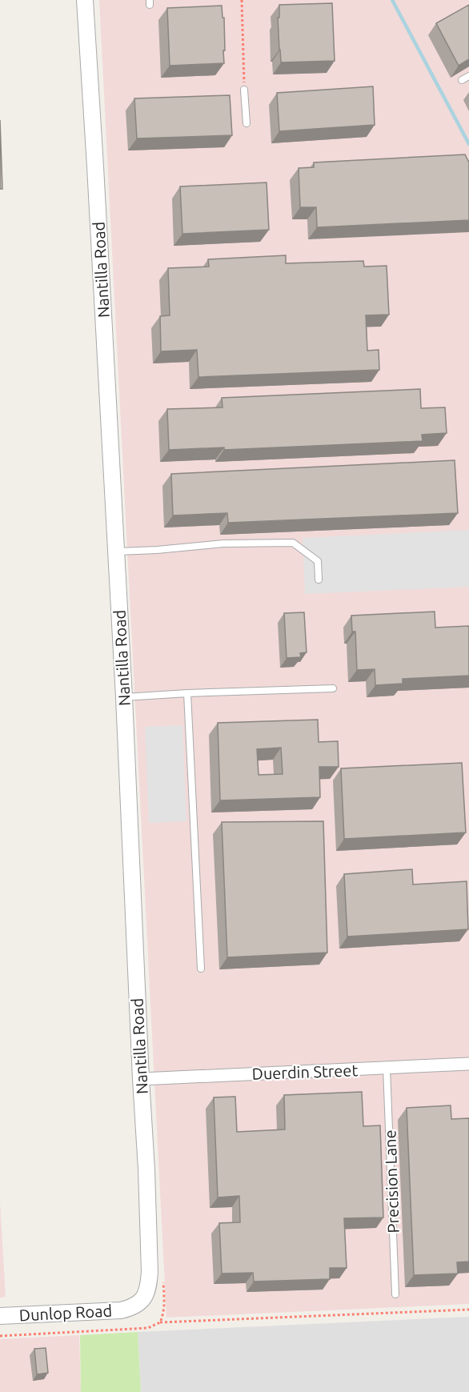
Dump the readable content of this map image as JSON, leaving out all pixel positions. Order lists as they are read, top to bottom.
{
  "streets": {
    "street": ["Nantilla Road", "Duerdin Street", "Dunlop Road"],
    "lane": ["Precision Lane"]
  },
  "crossings": [
    ["Nantilla Road", "Duerdin Street"],
    ["Nantilla Road", "Dunlop Road"],
    ["Duerdin Street", "Precision Lane"]
  ]
}
